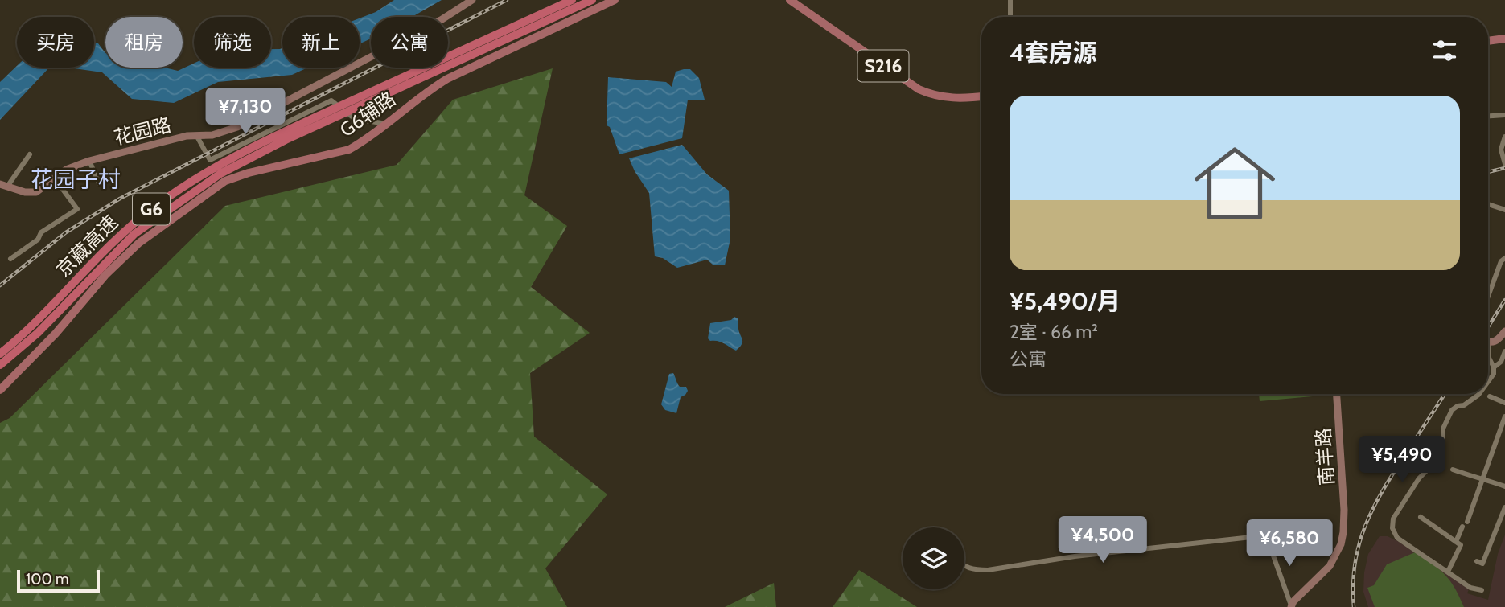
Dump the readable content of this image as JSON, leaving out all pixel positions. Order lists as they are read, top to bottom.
{
  "streets": {
    "highway": ["G6", "京藏高速"],
    "main road": ["S216", "G6辅路"],
    "street": ["花园路", "南羊路"]
  },
  "districts": ["花园子村"],
  "scale_bar": "100 m",
  "page": {
    "chip": [
      "买房",
      "租房",
      "筛选",
      "新上",
      "公寓"
    ],
    "heading": "4套房源",
    "list": [
      {
        "name": "¥5,490/月",
        "note": "2室 · 66 m² · 公寓"
      }
    ],
    "price": [
      "¥7,130",
      "¥5,490",
      "¥4,500",
      "¥6,580"
    ],
    "scale": "100 m"
  }
}
